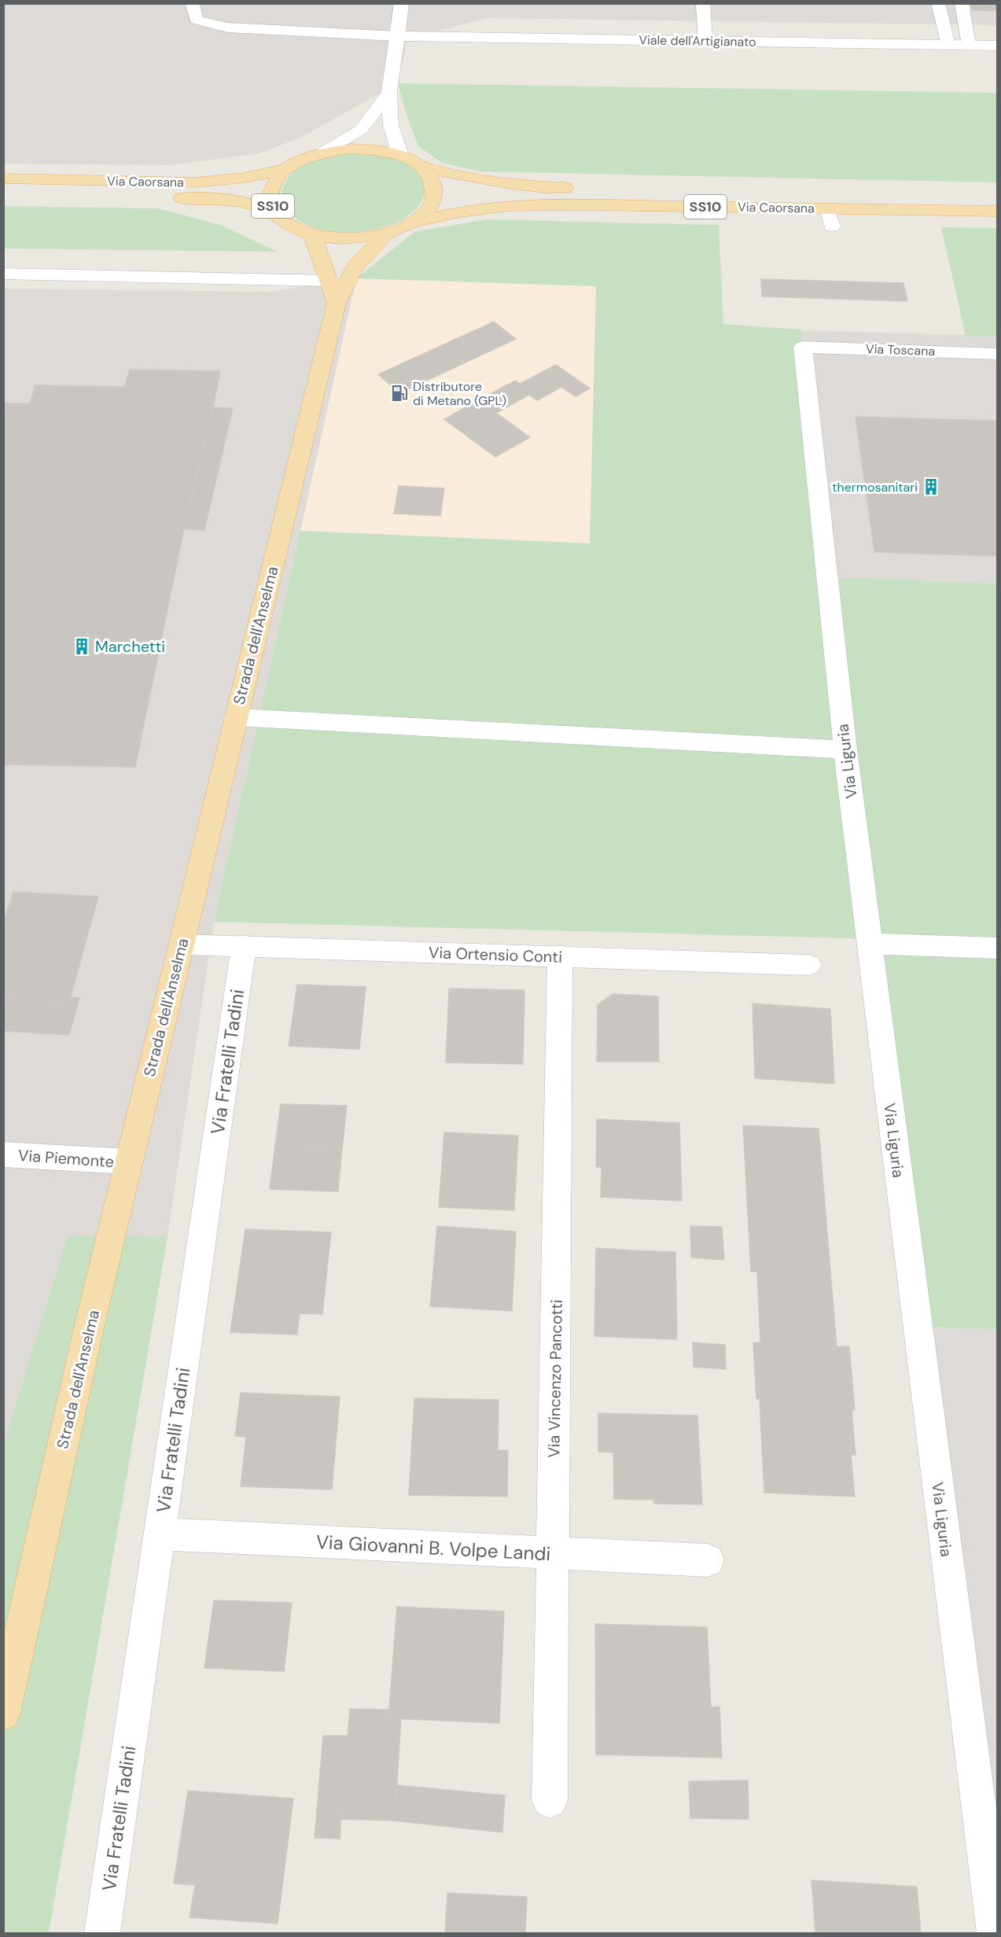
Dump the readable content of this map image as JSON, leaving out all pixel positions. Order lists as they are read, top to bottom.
{
  "streets": {
    "main road": ["Via Caorsana", "SS10", "Strada dell'Anselma"],
    "street": [
      "Viale dell'Artigianato",
      "Via Toscana",
      "Via Liguria",
      "Via Fratelli Tadini",
      "Via Piemonte",
      "Via Vincenzo Pancotti",
      "Via Giovanni B. Volpe Landi"
    ],
    "lane": ["Via Ortensio Conti"]
  },
  "crossings": [
    ["Via Caorsana", "SS10"],
    ["Via Caorsana", "Strada dell'Anselma"],
    ["SS10", "Strada dell'Anselma"],
    ["Via Toscana", "Via Liguria"],
    ["Strada dell'Anselma", "Via Ortensio Conti"],
    ["Strada dell'Anselma", "Via Piemonte"],
    ["Via Ortensio Conti", "Via Fratelli Tadini"],
    ["Via Ortensio Conti", "Via Vincenzo Pancotti"],
    ["Via Fratelli Tadini", "Via Giovanni B. Volpe Landi"],
    ["Via Vincenzo Pancotti", "Via Giovanni B. Volpe Landi"]
  ],
  "places": {
    "fuel station": ["Distributore di Metano (GPL)"],
    "building": ["thermosanitari", "Marchetti"]
  }
}
